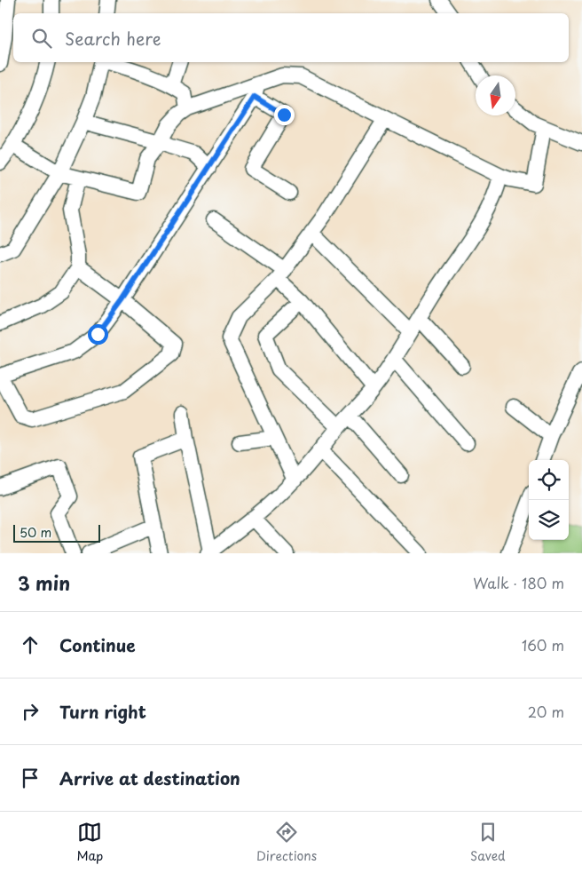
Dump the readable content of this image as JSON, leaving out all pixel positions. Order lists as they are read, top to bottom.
{
  "scale_bar": "50 m",
  "north": "bottom",
  "page": {
    "search": "Search here",
    "scale": "50 m",
    "heading": ["3 min", "Walk · 180 m"],
    "list": [
      ["Continue", "160 m"],
      ["Turn right", "20 m"],
      "Arrive at destination"
    ],
    "nav": ["Map", "Directions", "Saved"]
  }
}
